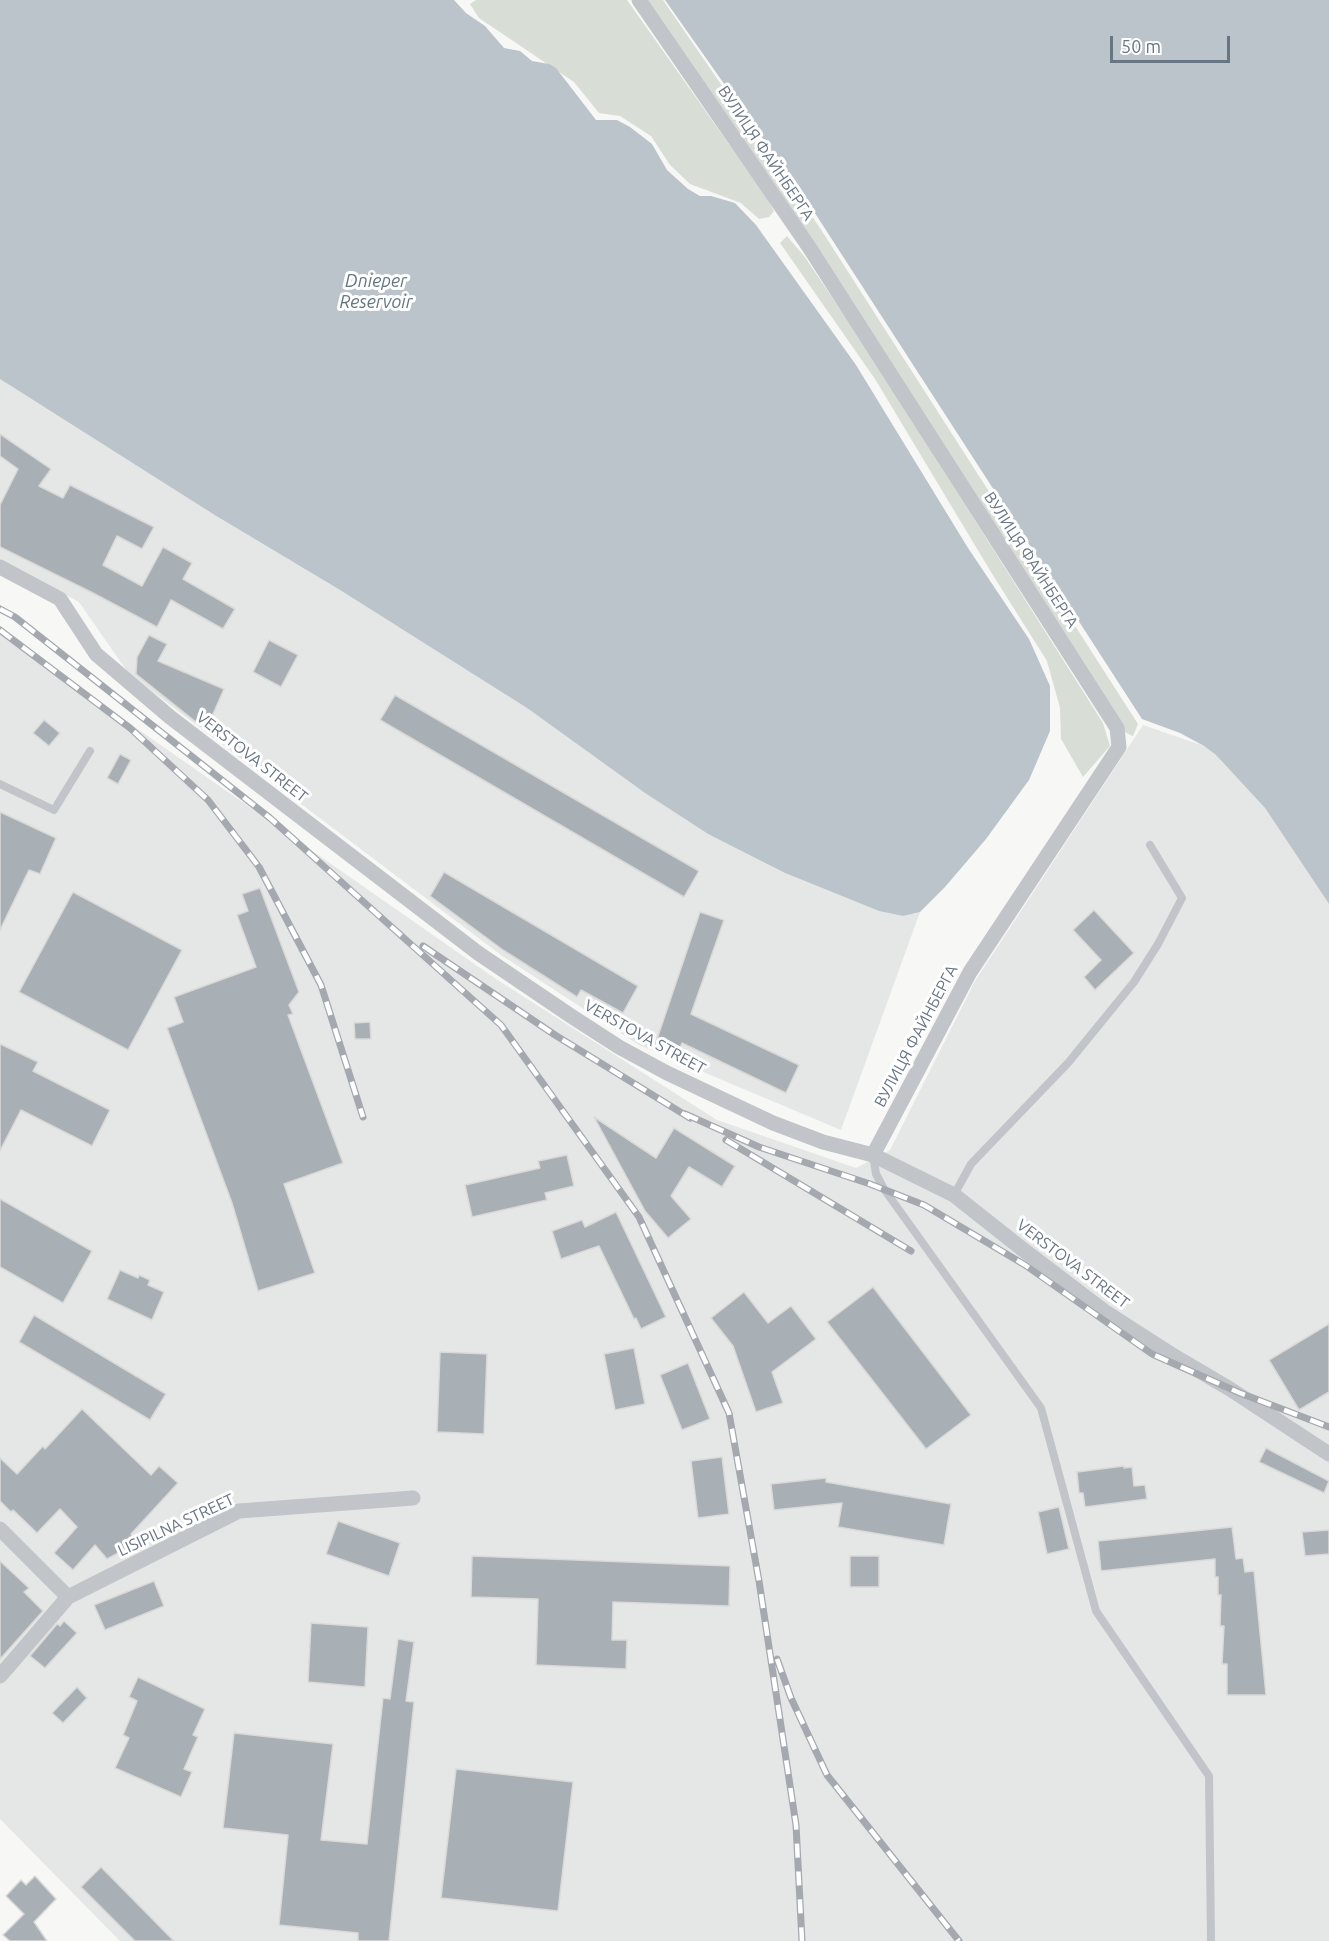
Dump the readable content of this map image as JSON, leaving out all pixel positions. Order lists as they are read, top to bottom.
{
  "streets": {
    "street": ["ВУЛИЦЯ ФАЙНБЕРГА", "VERSTOVA STREET", "LISIPILNA STREET"]
  },
  "crossings": [
    ["ВУЛИЦЯ ФАЙНБЕРГА", "VERSTOVA STREET"]
  ],
  "water": ["Dnieper Reservoir"],
  "scale_bar": "50 m"
}
